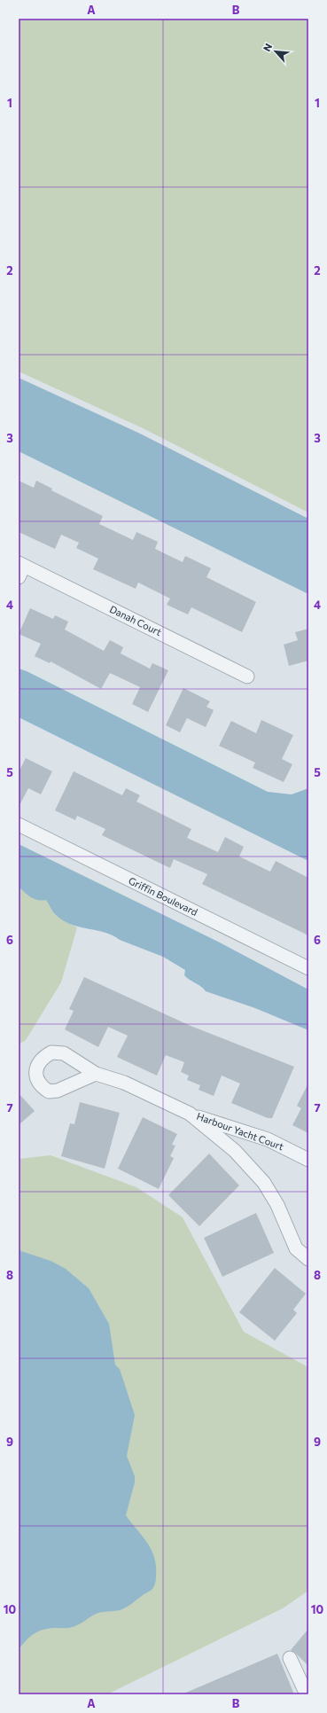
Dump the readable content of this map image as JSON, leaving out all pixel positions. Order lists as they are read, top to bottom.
{
  "streets": {
    "street": ["Danah Court", "Griffin Boulevard", "Harbour Yacht Court"]
  },
  "north": "top left",
  "grid": {
    "columns": ["A", "B"],
    "rows": [
      "1",
      "2",
      "3",
      "4",
      "5",
      "6",
      "7",
      "8",
      "9",
      "10"
    ]
  }
}
